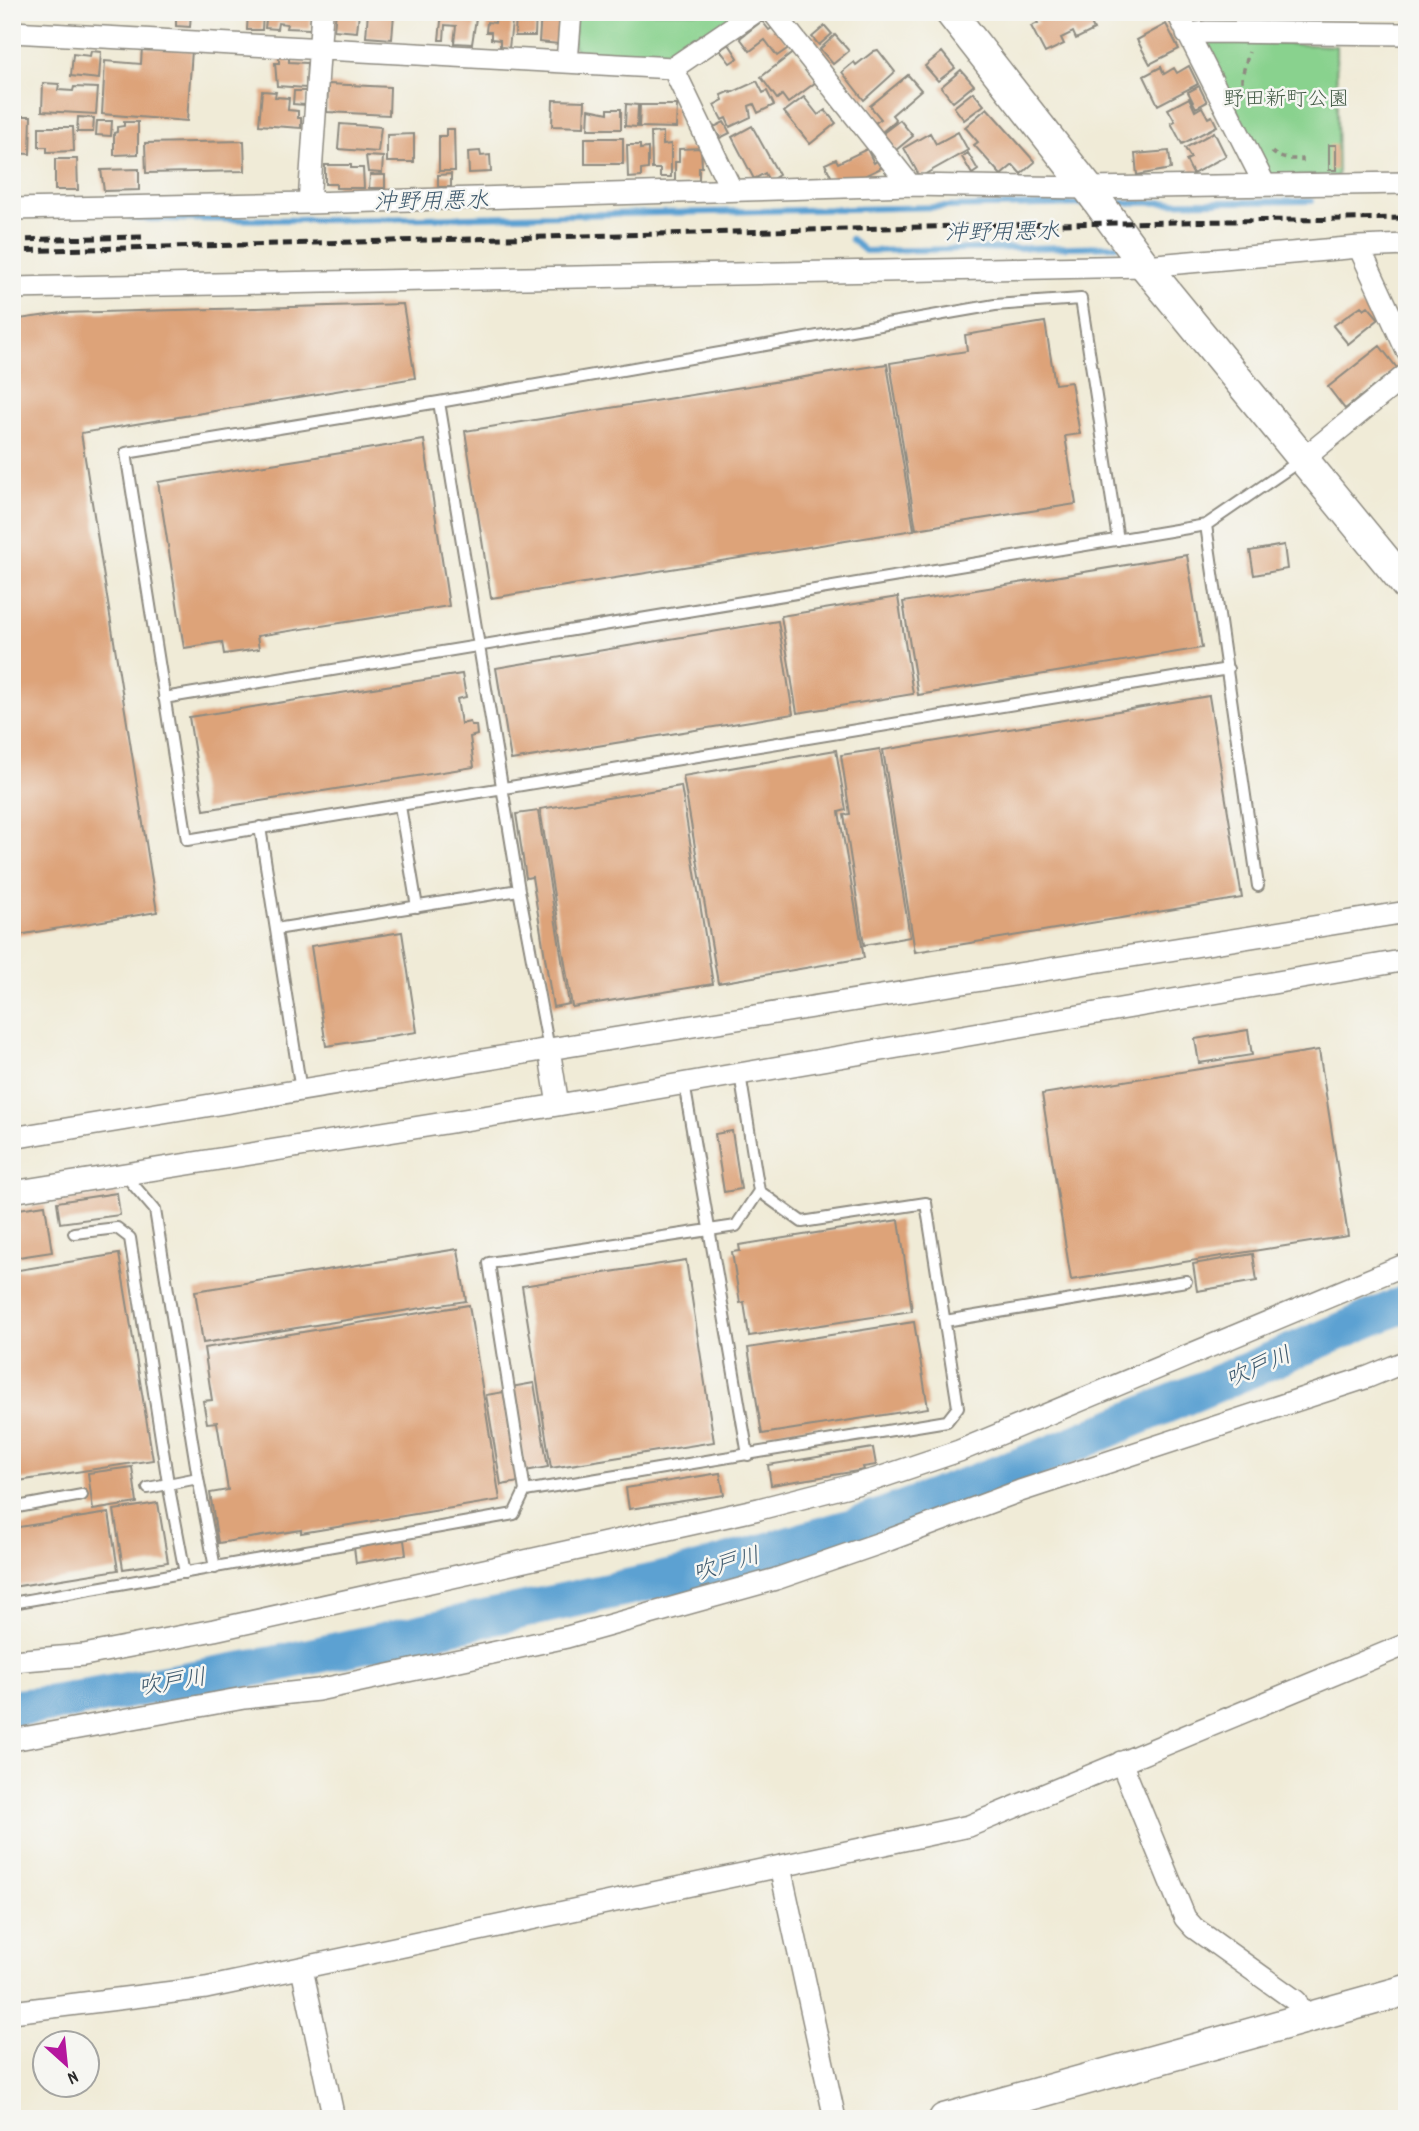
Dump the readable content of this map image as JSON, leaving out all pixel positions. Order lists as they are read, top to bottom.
{
  "water": ["沖野用悪水", "吹戸川"],
  "parks": ["野田新町公園"],
  "north": "bottom right"
}
